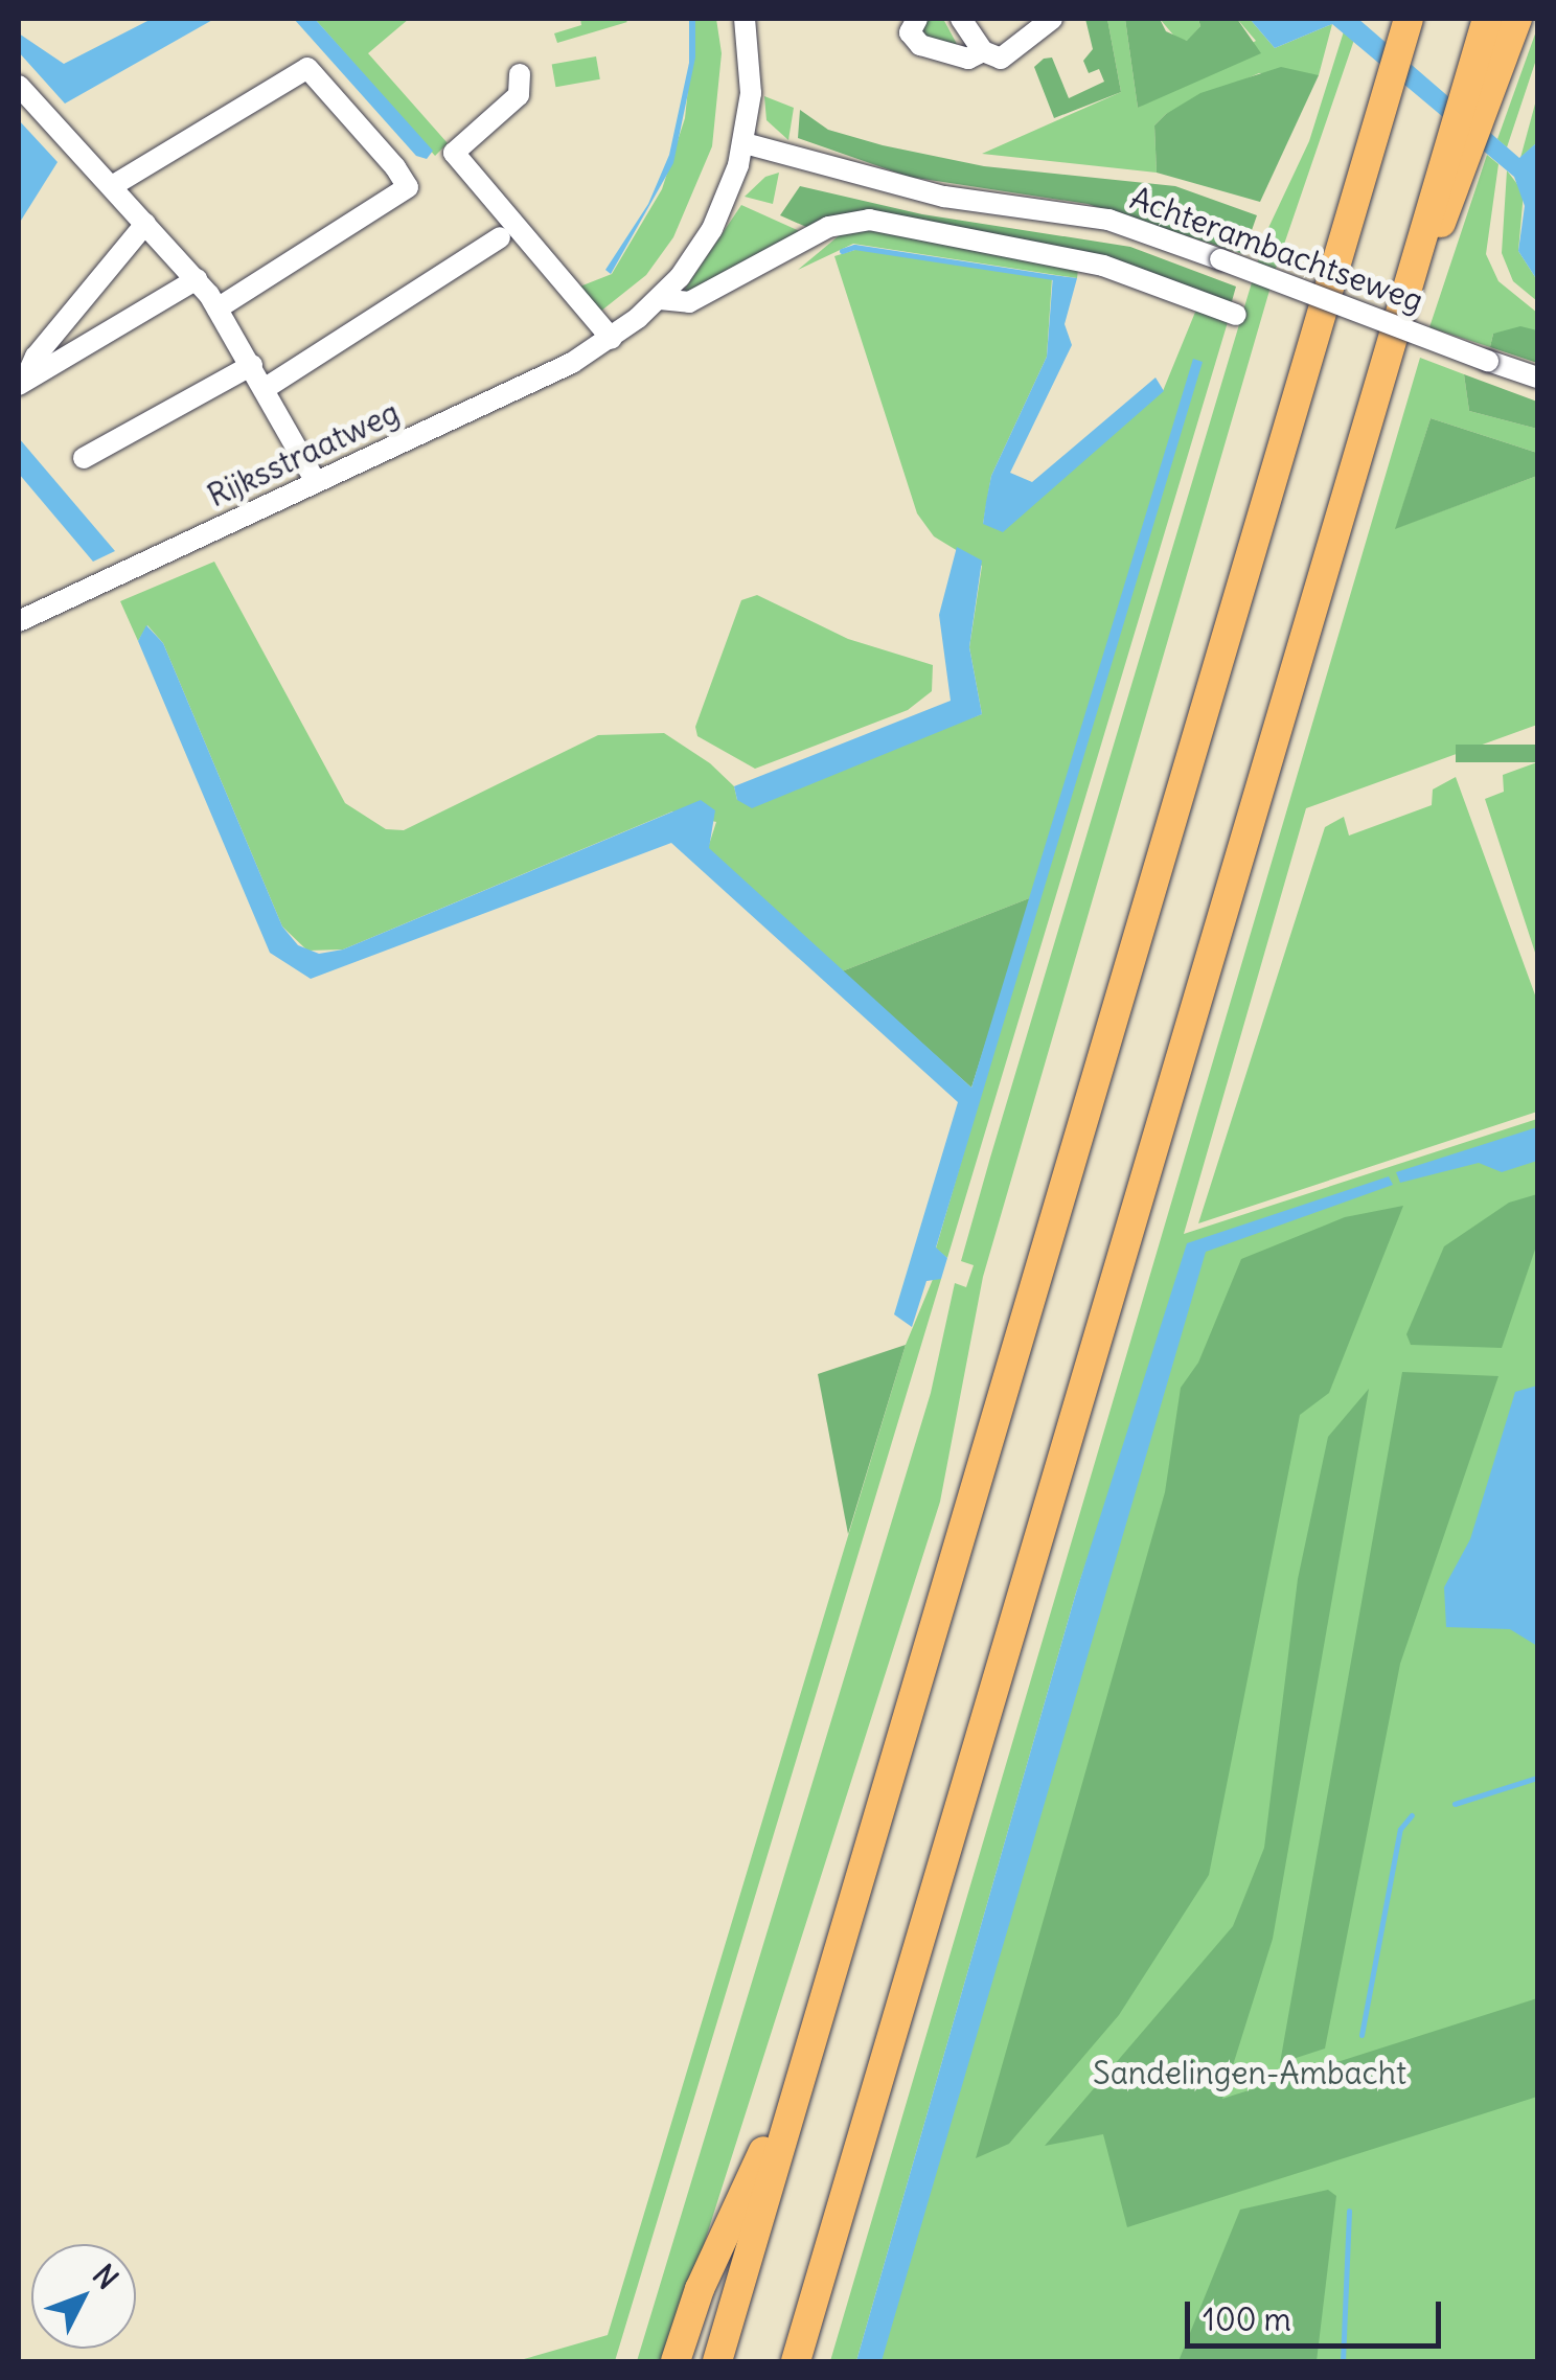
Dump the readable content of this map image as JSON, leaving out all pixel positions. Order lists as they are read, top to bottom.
{
  "streets": {
    "street": ["Achterambachtseweg", "Rijksstraatweg"]
  },
  "crossings": [
    ["Achterambachtseweg", "Rijksstraatweg"]
  ],
  "parks": ["Sandelingen-Ambacht"],
  "scale_bar": "100 m",
  "north": "top right"
}
